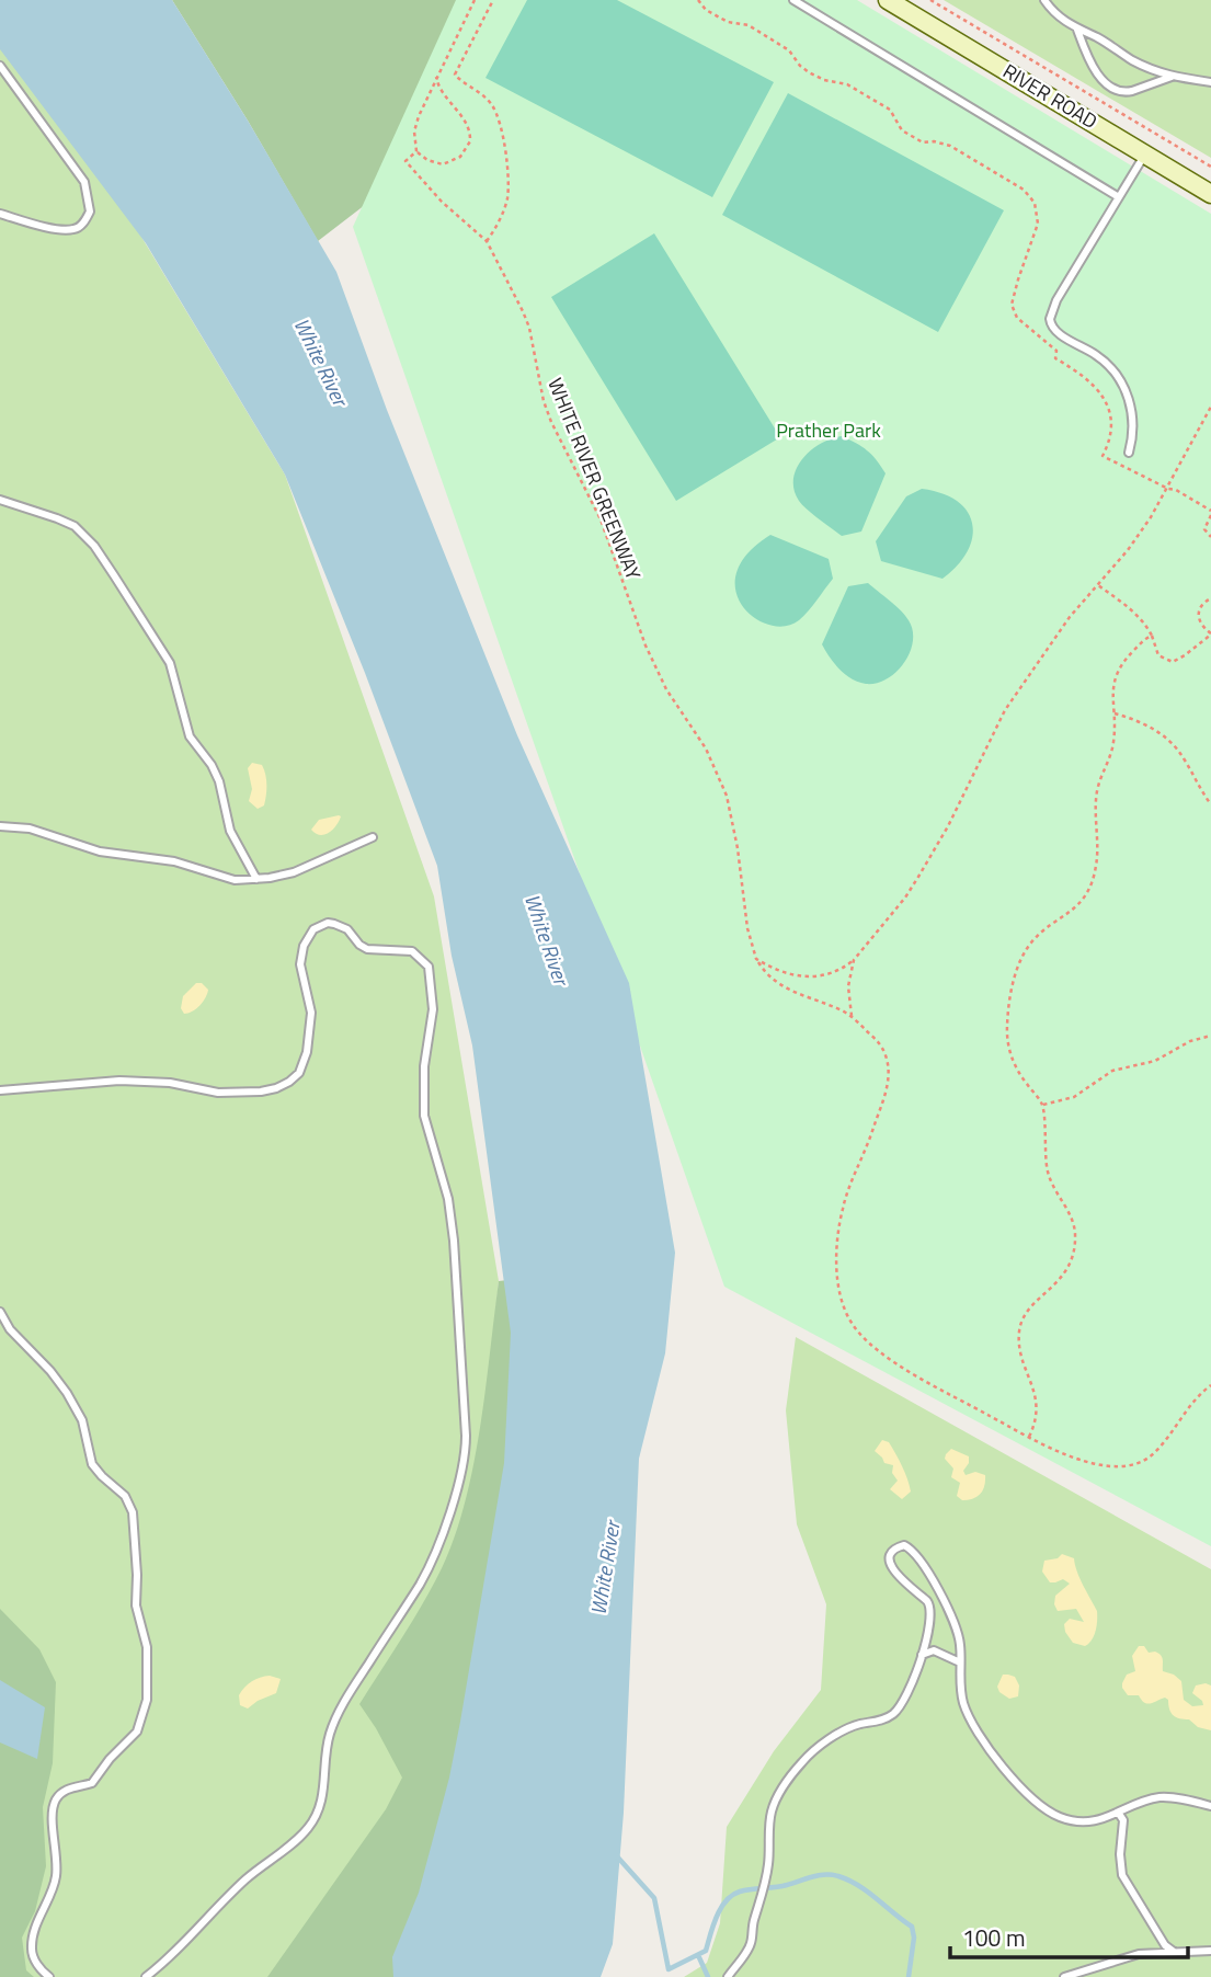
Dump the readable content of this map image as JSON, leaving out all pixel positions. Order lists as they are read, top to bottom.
{
  "streets": {
    "street": ["RIVER ROAD"],
    "path": ["WHITE RIVER GREENWAY"]
  },
  "water": ["White River"],
  "parks": ["Prather Park"],
  "scale_bar": "100 m"
}
